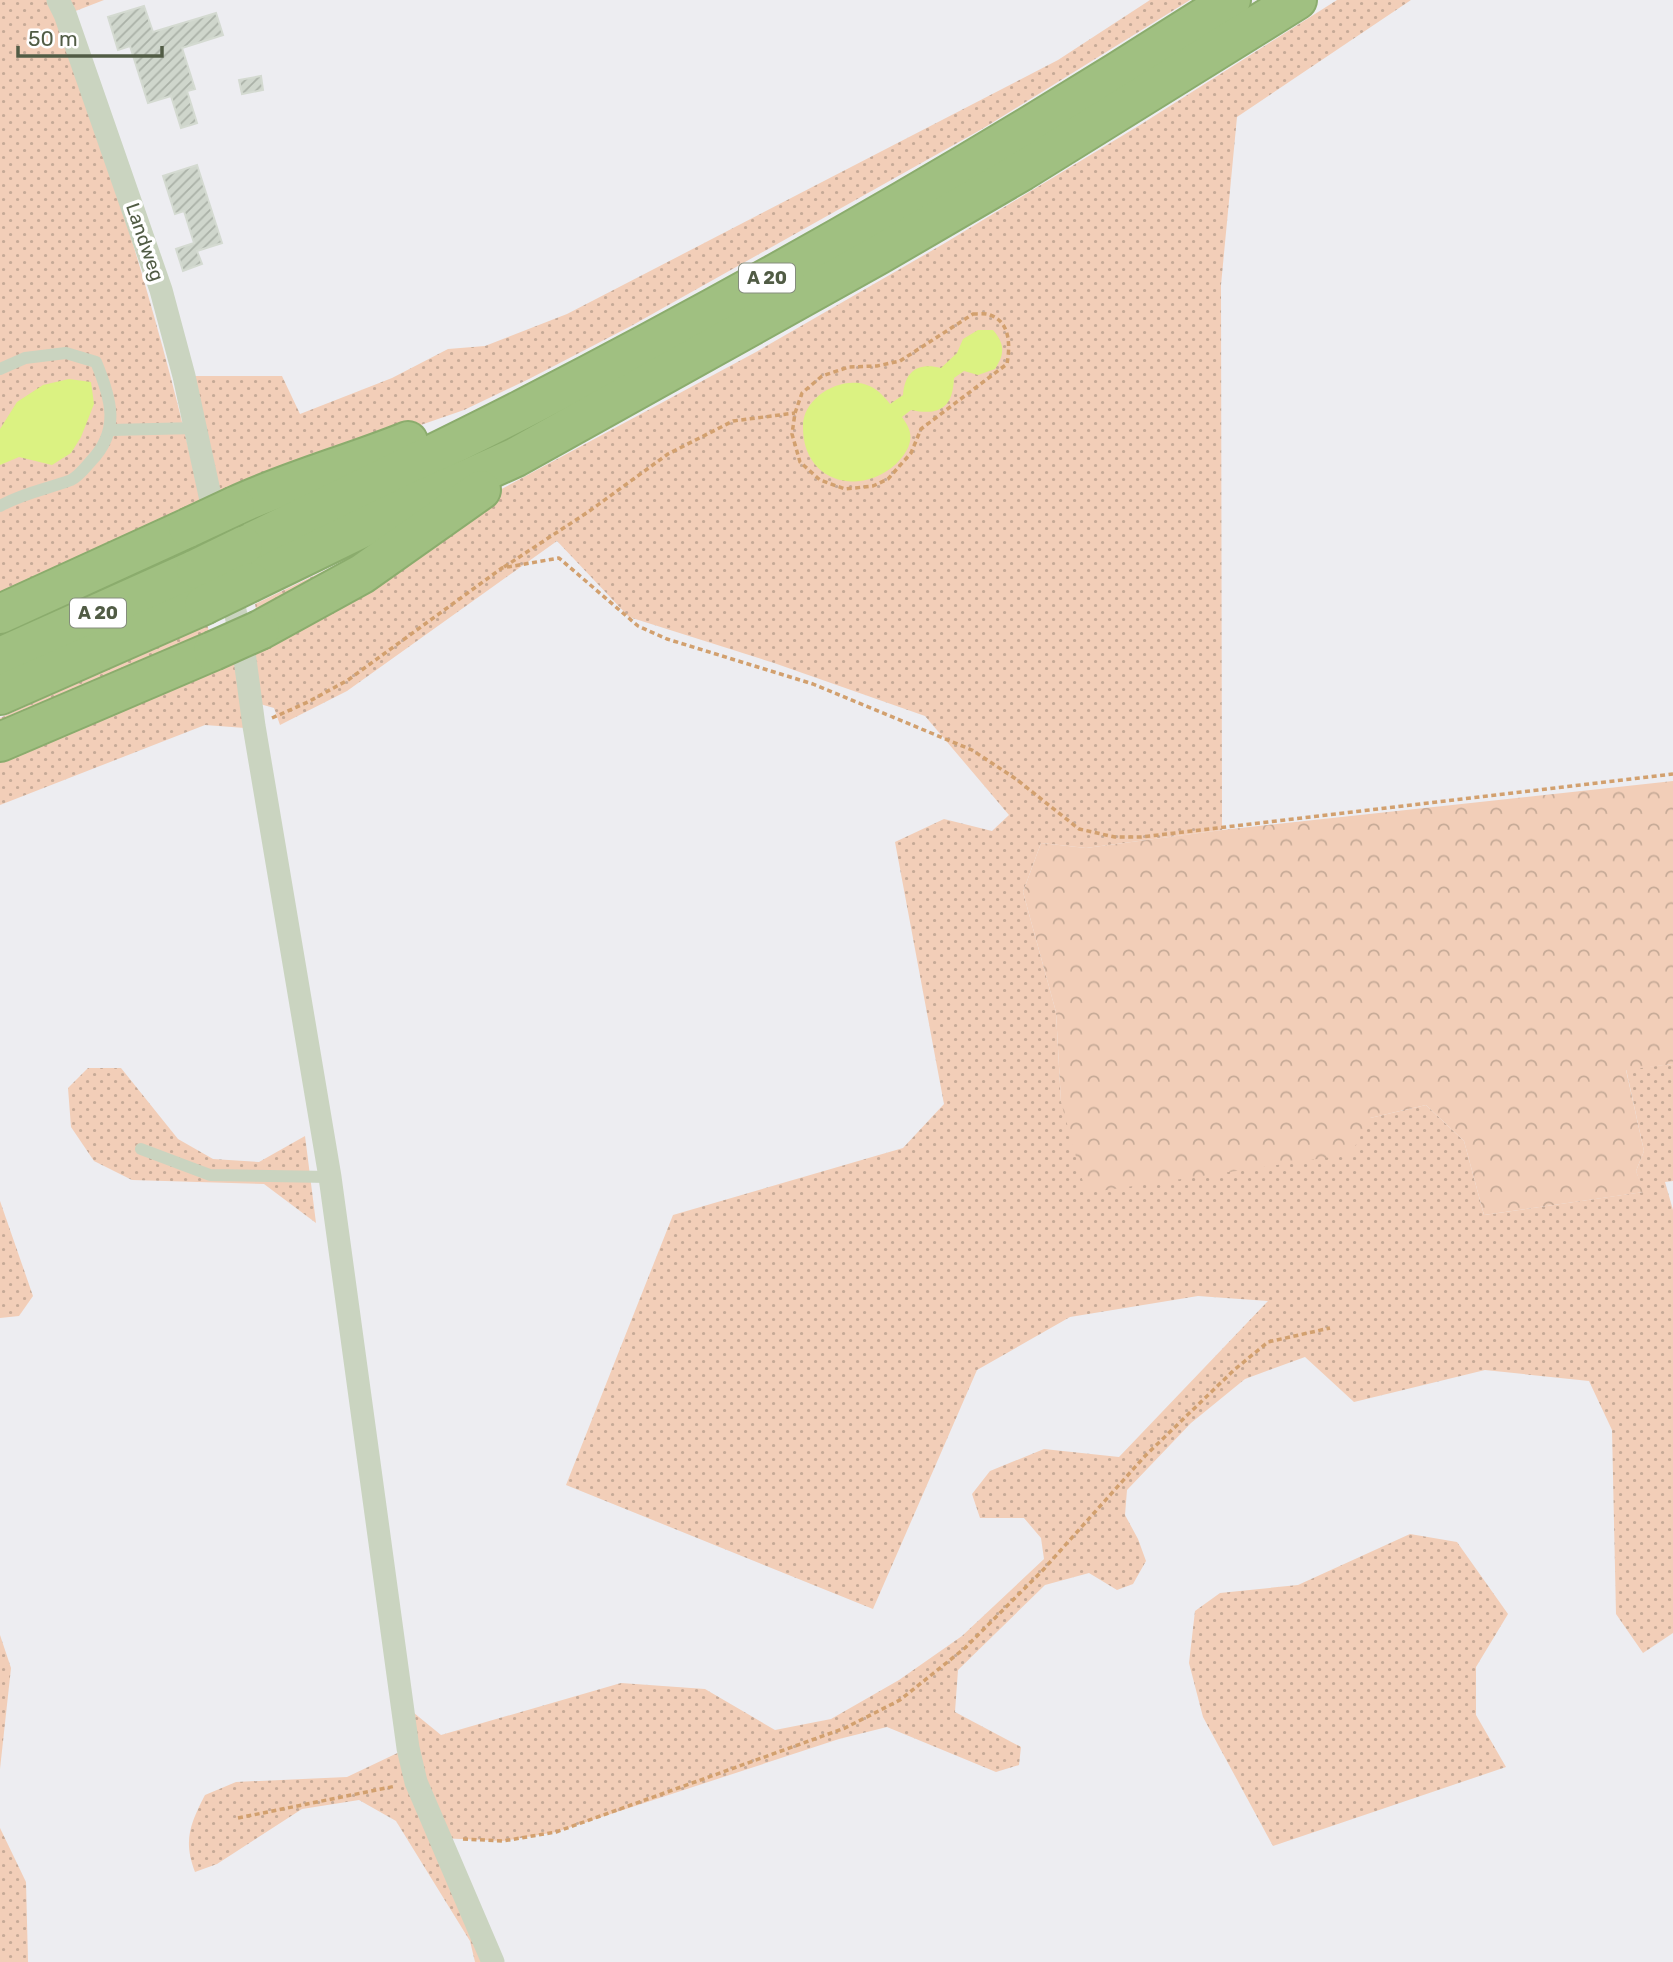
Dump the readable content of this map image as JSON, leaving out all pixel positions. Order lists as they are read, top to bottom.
{
  "streets": {
    "highway": ["A 20"],
    "street": ["Landweg"]
  },
  "scale_bar": "50 m"
}
